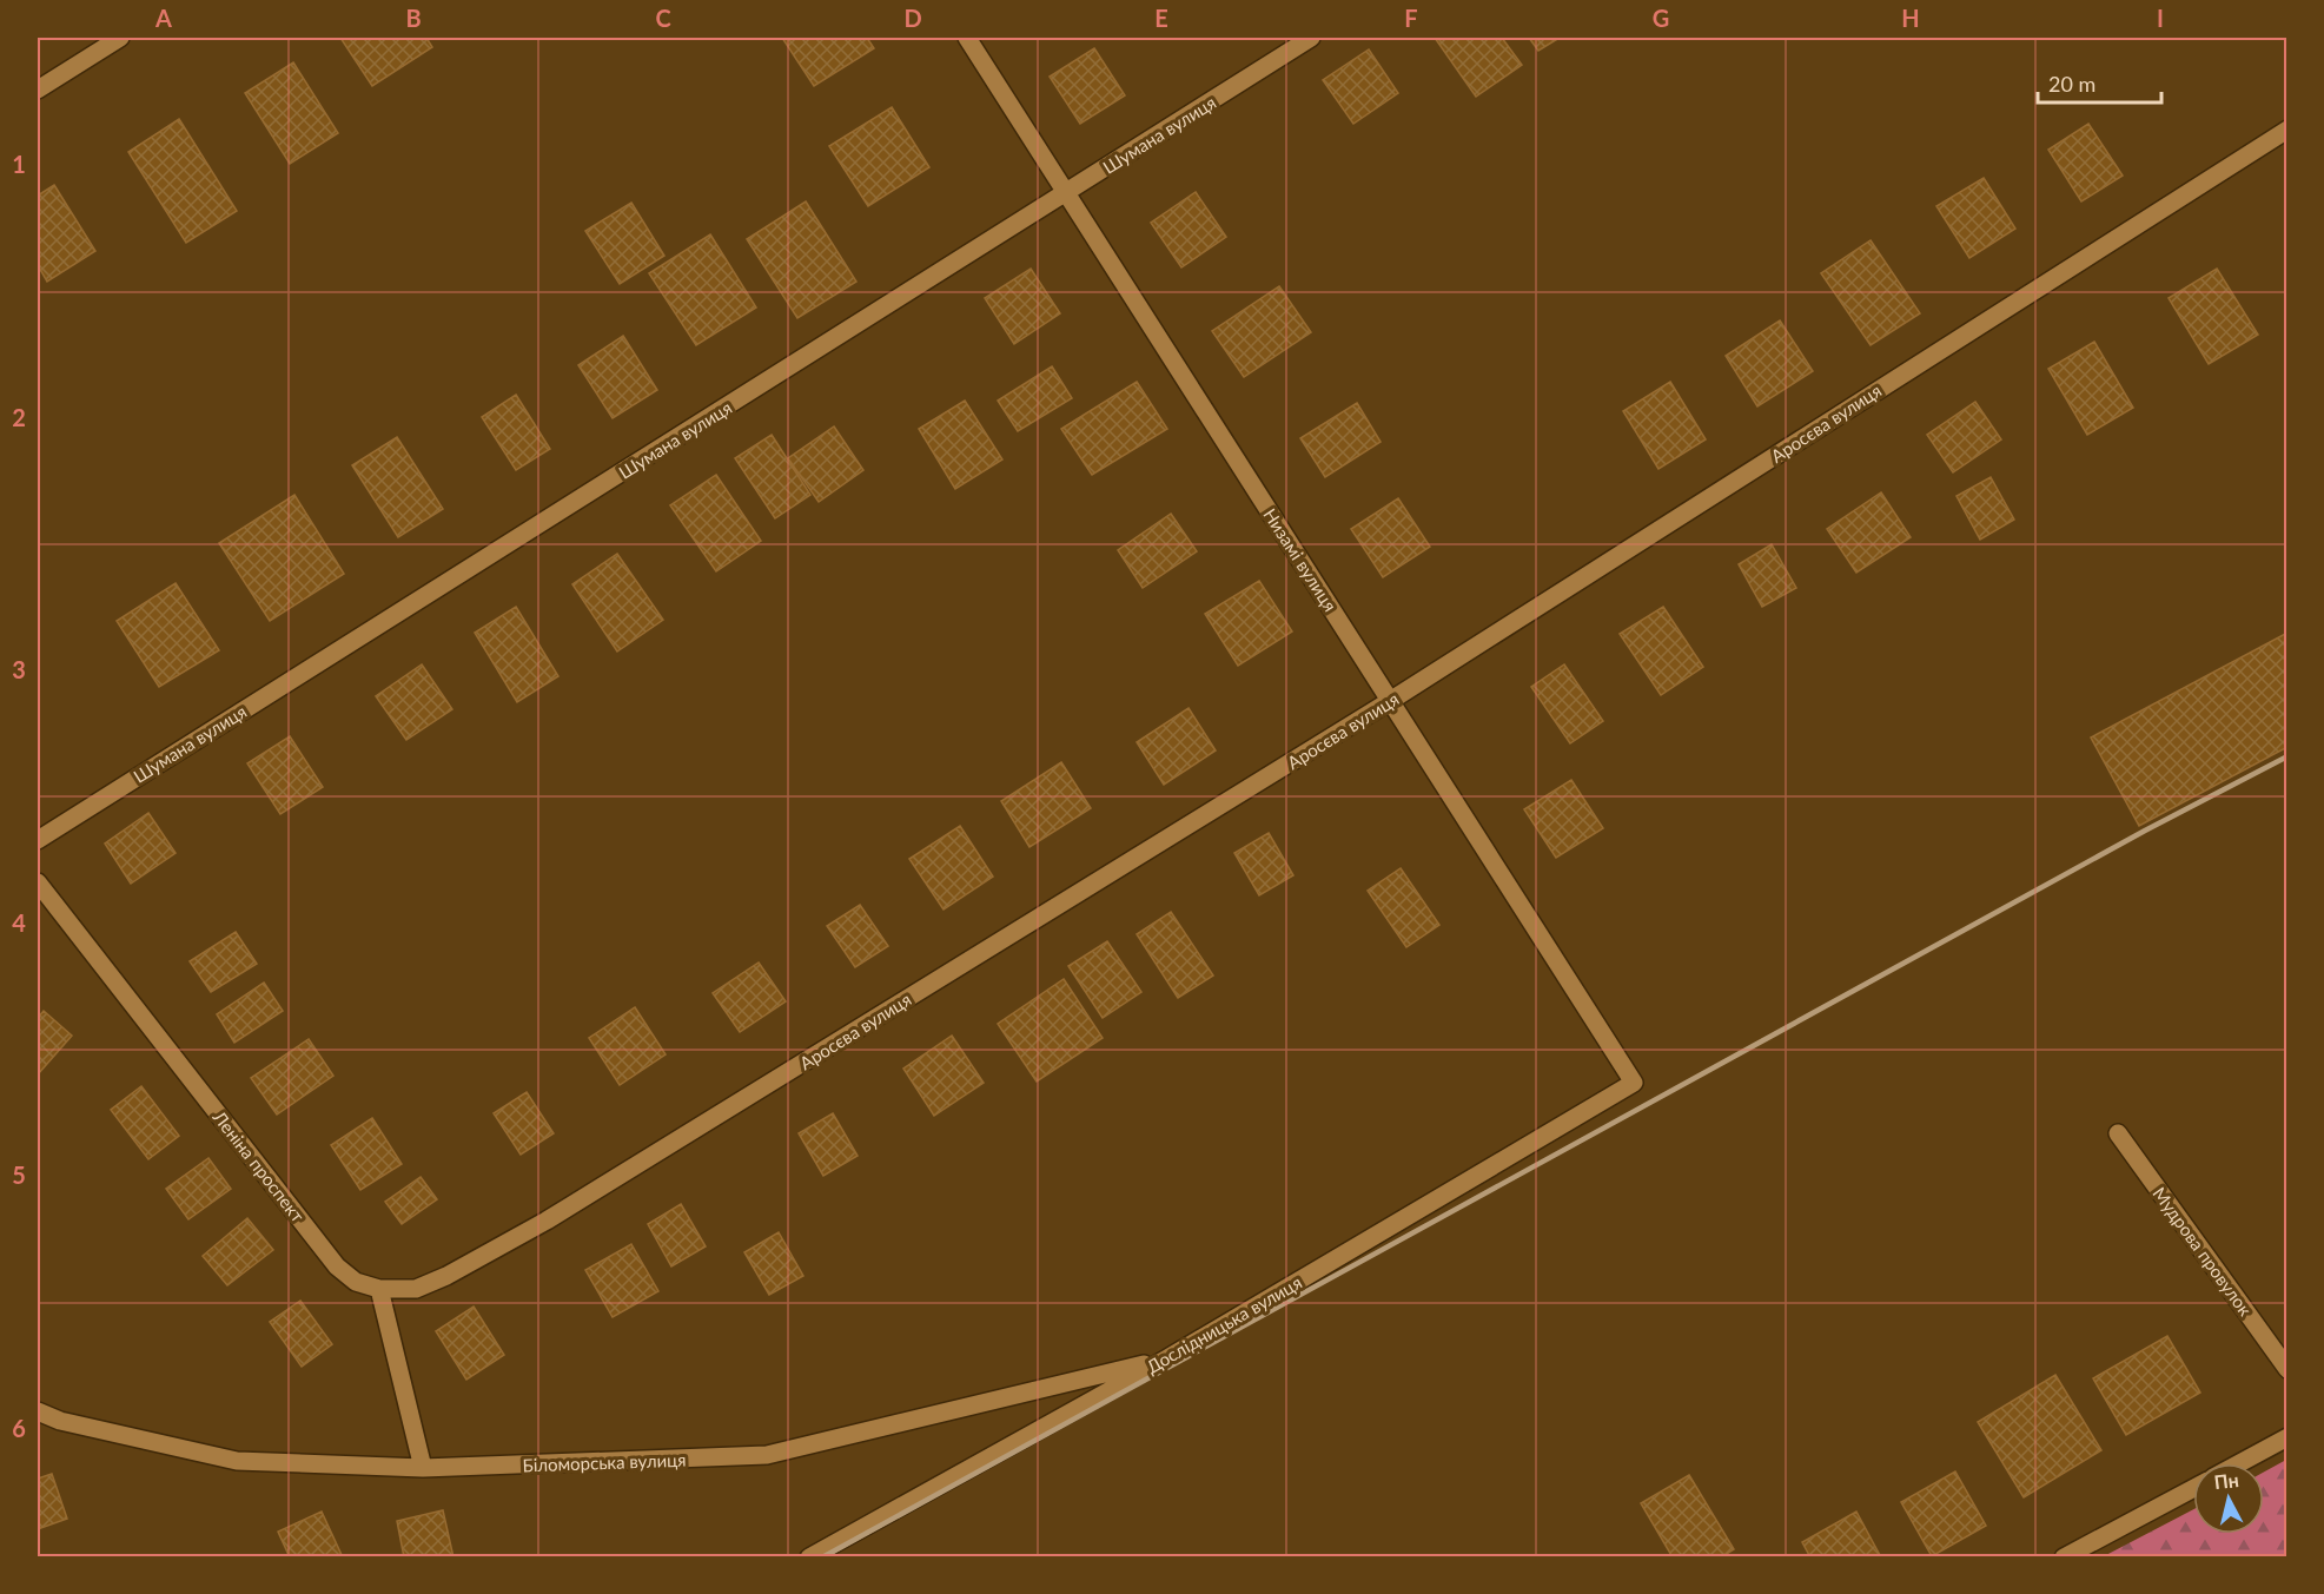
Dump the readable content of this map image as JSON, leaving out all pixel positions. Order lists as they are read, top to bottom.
{
  "streets": {
    "street": [
      "Шумана вулиця",
      "Аросєва вулиця",
      "Низамі вулиця",
      "Леніна проспект",
      "Мудрова провулок",
      "Дослідницька вулиця",
      "Біломорська вулиця"
    ]
  },
  "crossings": [
    ["Шумана вулиця", "Низамі вулиця"],
    ["Аросєва вулиця", "Низамі вулиця"],
    ["Аросєва вулиця", "Леніна проспект"],
    ["Низамі вулиця", "Дослідницька вулиця"],
    ["Дослідницька вулиця", "Біломорська вулиця"]
  ],
  "scale_bar": "20 m",
  "north": "top",
  "grid": {
    "columns": [
      "A",
      "B",
      "C",
      "D",
      "E",
      "F",
      "G",
      "H",
      "I"
    ],
    "rows": [
      "1",
      "2",
      "3",
      "4",
      "5",
      "6"
    ]
  }
}
